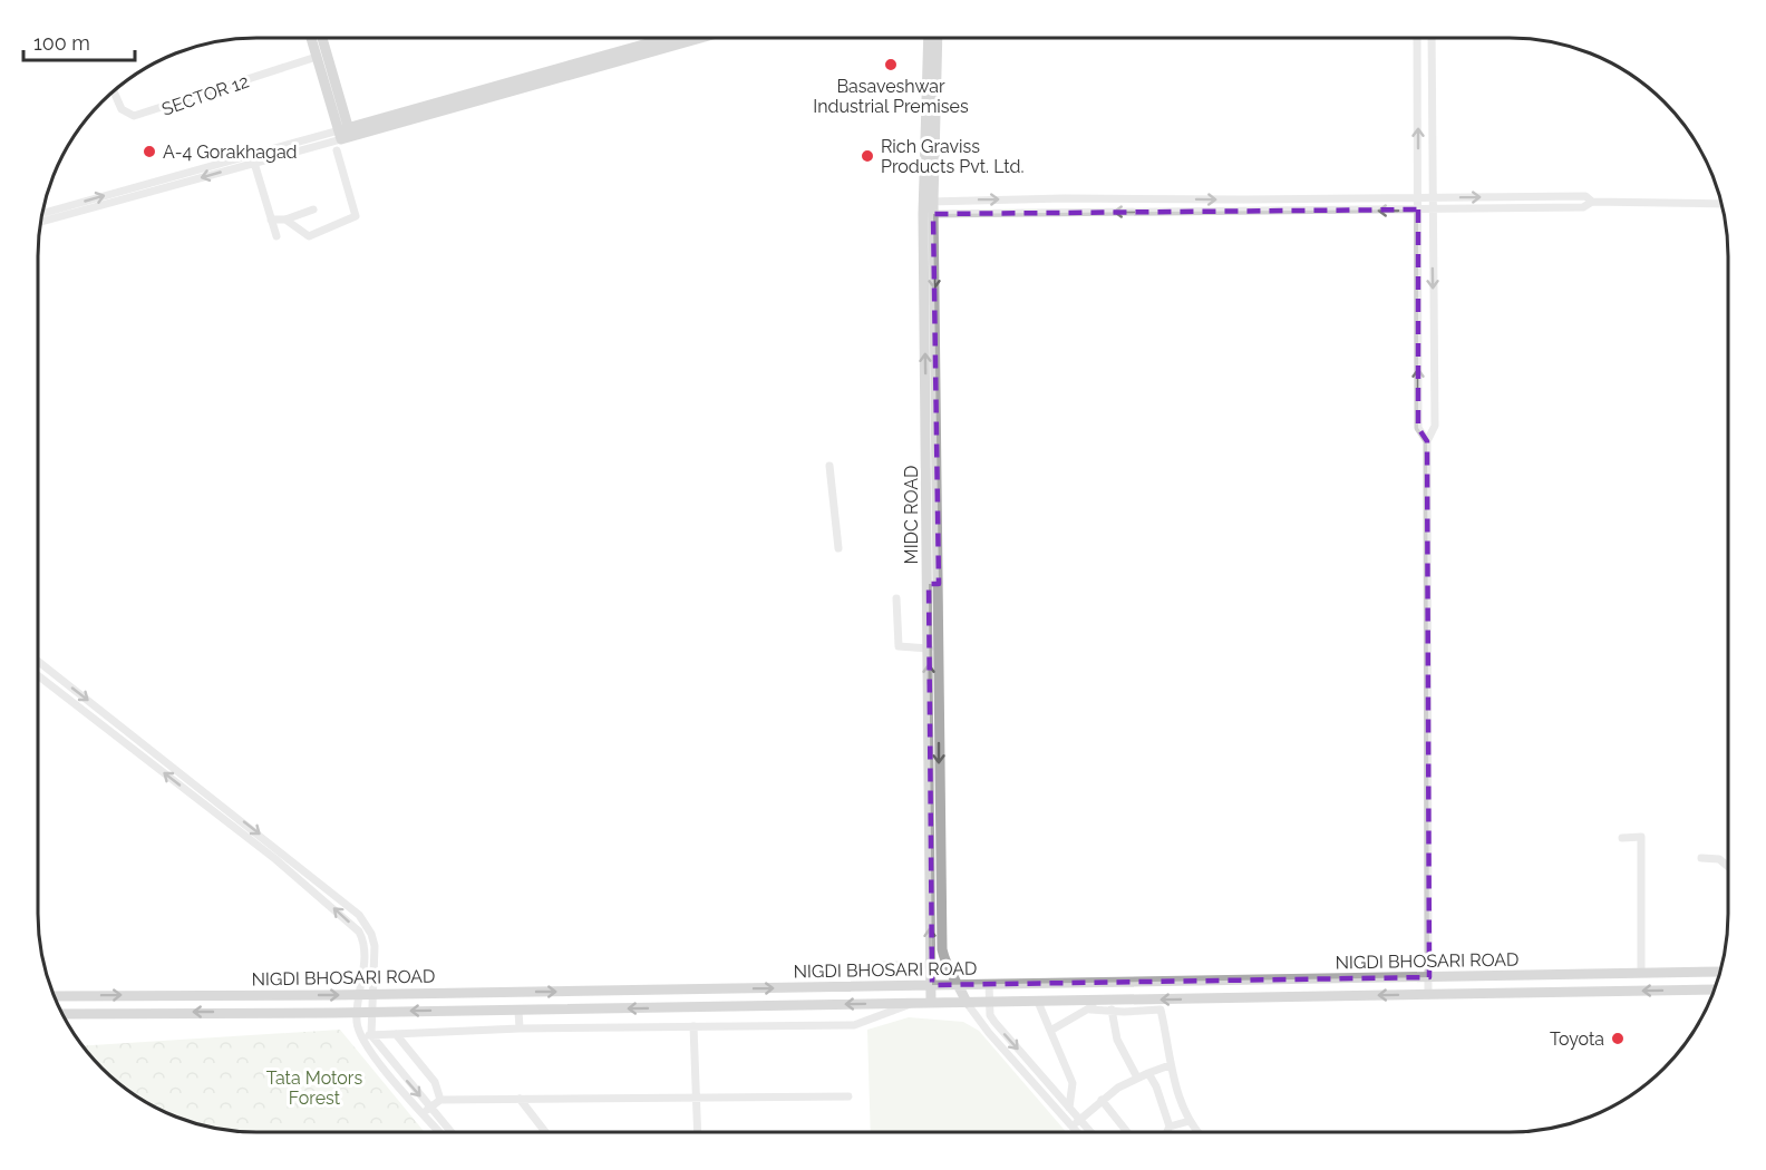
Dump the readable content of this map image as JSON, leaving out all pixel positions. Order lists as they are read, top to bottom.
{
  "streets": {
    "main road": ["MIDC ROAD", "NIGDI BHOSARI ROAD"],
    "street": ["SECTOR 12"]
  },
  "crossings": [
    ["MIDC ROAD", "NIGDI BHOSARI ROAD"]
  ],
  "parks": ["Tata Motors Forest"],
  "places": [
    "Basaveshwar Industrial Premises",
    "A-4 Gorakhagad",
    "Rich Graviss Products Pvt. Ltd.",
    "Toyota"
  ],
  "scale_bar": "100 m"
}
